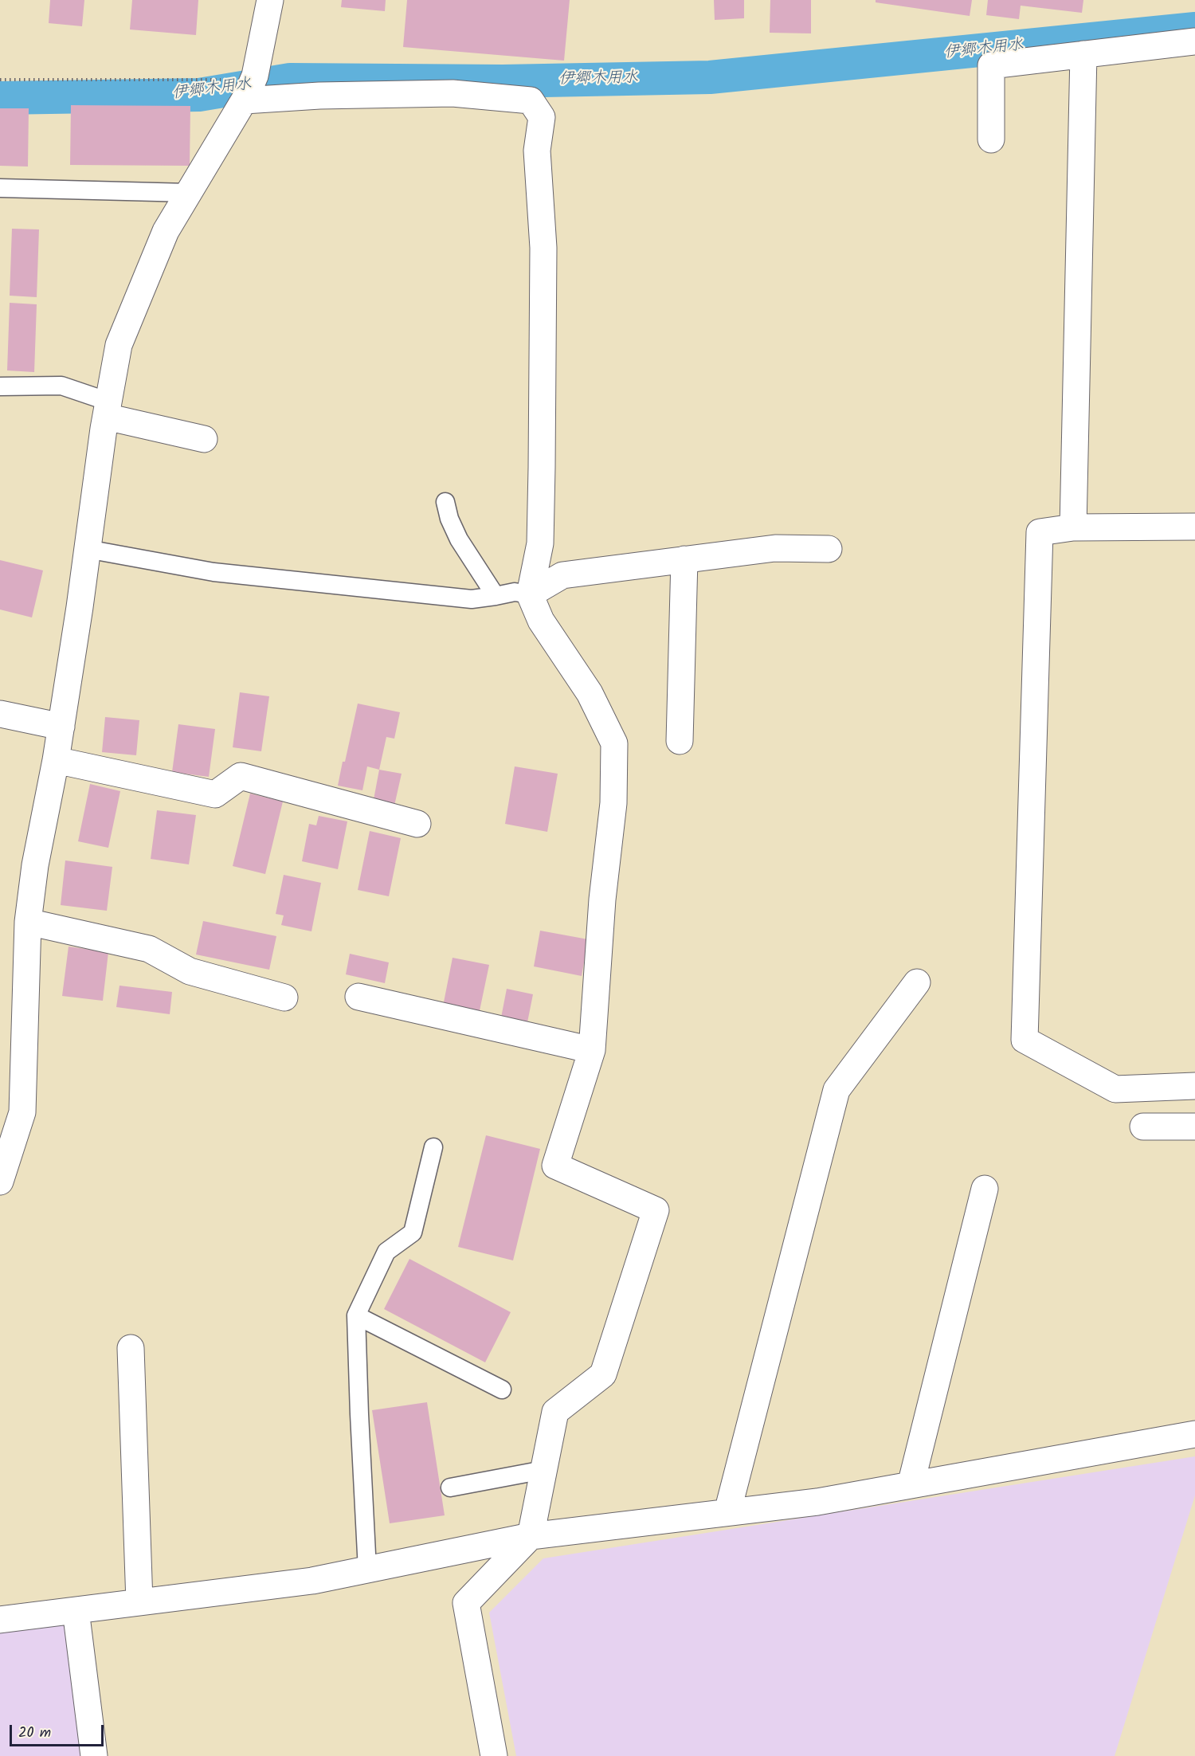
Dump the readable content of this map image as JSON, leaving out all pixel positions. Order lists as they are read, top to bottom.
{
  "water": ["伊郷木用水"],
  "scale_bar": "20 m"
}
